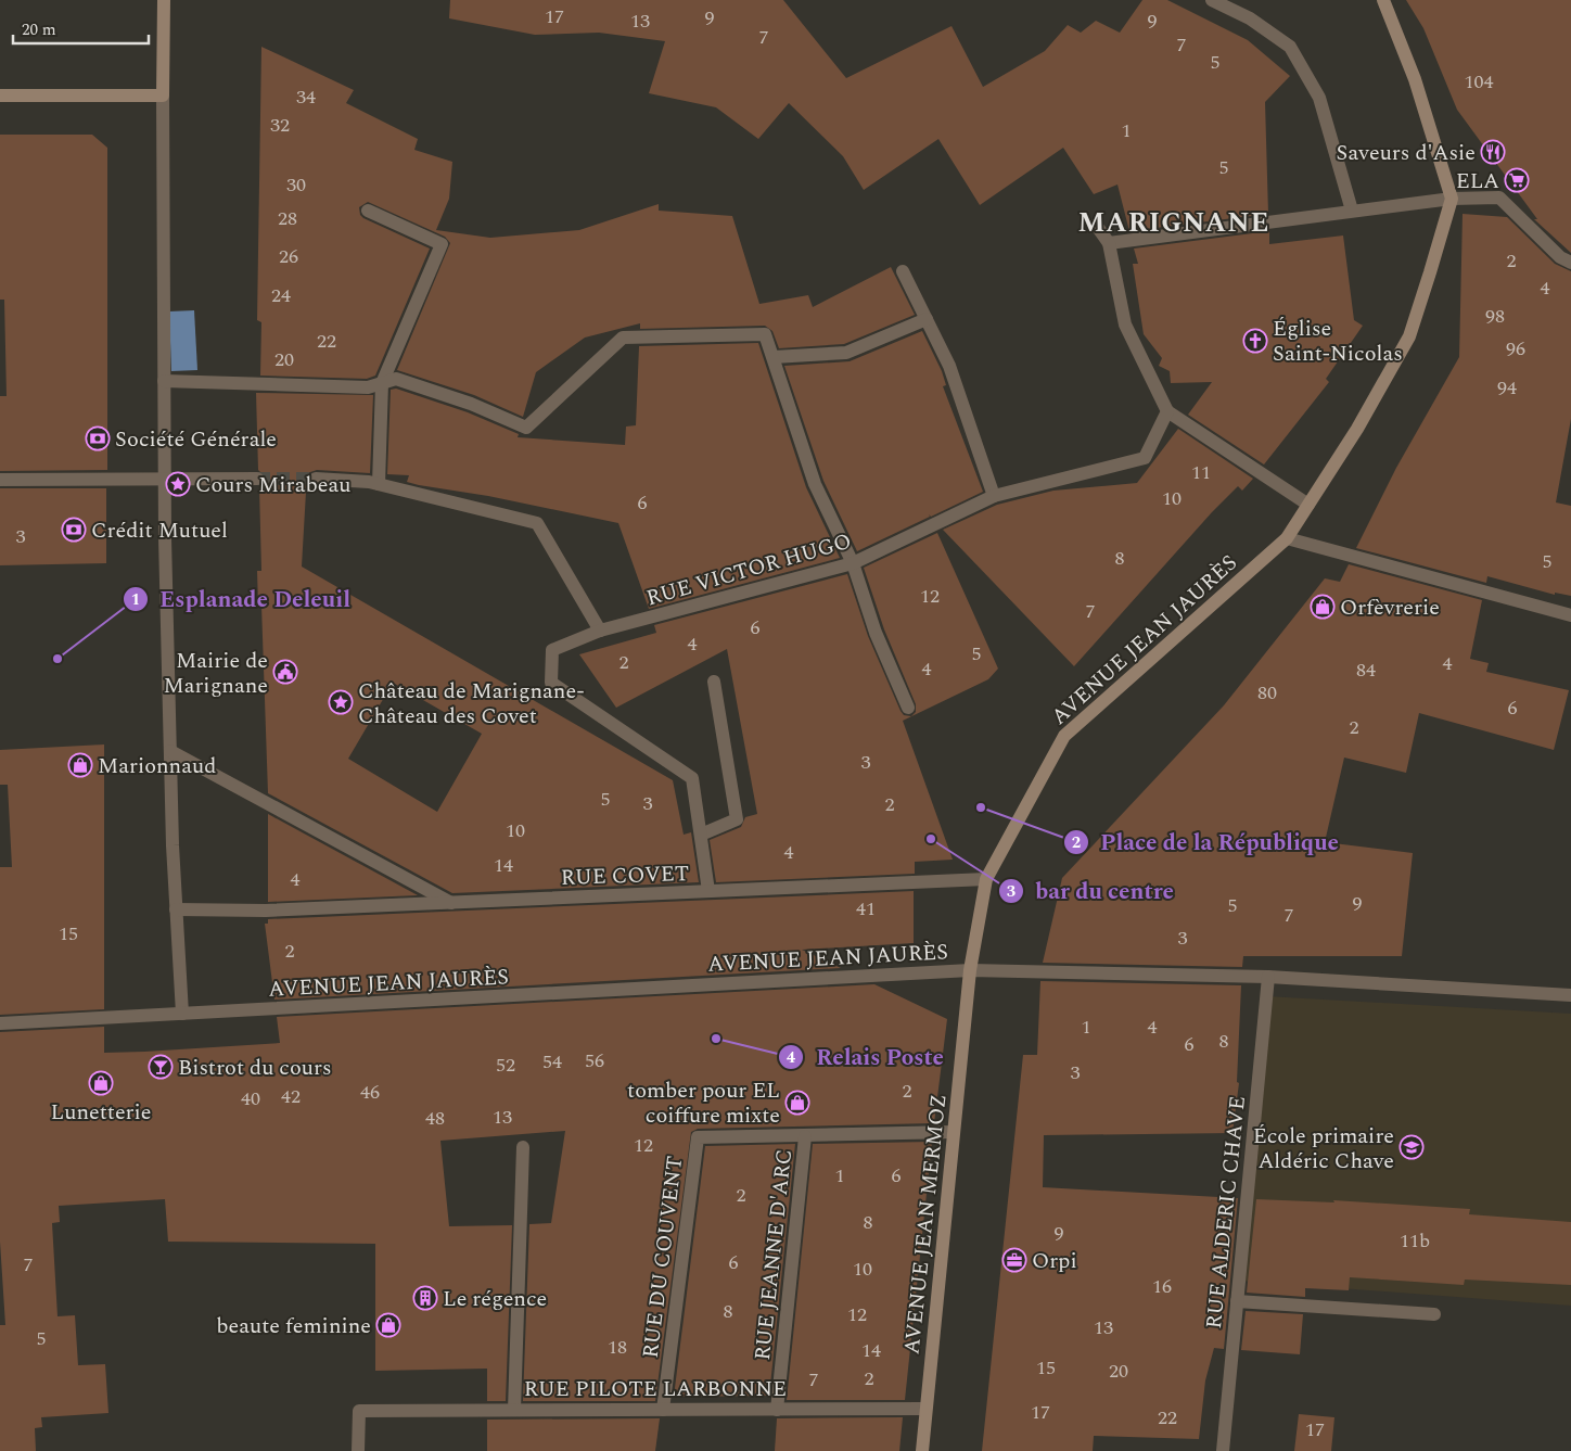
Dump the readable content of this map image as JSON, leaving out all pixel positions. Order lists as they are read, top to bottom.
{
  "streets": {
    "street": [
      "RUE VICTOR HUGO",
      "AVENUE JEAN JAURÈS",
      "RUE COVET",
      "RUE ALDERIC CHAVE",
      "AVENUE JEAN MERMOZ",
      "RUE JEANNE D'ARC",
      "RUE DU COUVENT",
      "RUE PILOTE LARBONNE"
    ]
  },
  "crossings": [
    ["AVENUE JEAN JAURÈS", "RUE COVET"],
    ["AVENUE JEAN JAURÈS", "AVENUE JEAN MERMOZ"],
    ["AVENUE JEAN MERMOZ", "RUE DU COUVENT"],
    ["AVENUE JEAN MERMOZ", "RUE PILOTE LARBONNE"],
    ["RUE JEANNE D'ARC", "RUE DU COUVENT"],
    ["RUE JEANNE D'ARC", "RUE PILOTE LARBONNE"],
    ["RUE DU COUVENT", "RUE PILOTE LARBONNE"]
  ],
  "districts": ["MARIGNANE"],
  "places": {
    "restaurant": ["Saveurs d'Asie"],
    "supermarket": ["ELA"],
    "church": ["Église Saint-Nicolas"],
    "bank": ["Société Générale", "Crédit Mutuel"],
    "place": ["Cours Mirabeau", "Château de Marignane- Château des Covet"],
    "shop": [
      "Orfèvrerie",
      "Marionnaud",
      "Lunetterie",
      "tomber pour EL coiffure mixte",
      "beaute feminine"
    ],
    "other": [
      "Esplanade Deleuil",
      "Place de la République",
      "bar du centre",
      "Relais Poste"
    ],
    "public building": ["Mairie de Marignane"],
    "bar": ["Bistrot du cours"],
    "school or university": ["École primaire Aldéric Chave"],
    "office": ["Orpi"],
    "building": ["Le régence"]
  },
  "house_numbers": [
    "17",
    "9",
    "13",
    "9",
    "7",
    "7",
    "5",
    "104",
    "34",
    "32",
    "1",
    "5",
    "30",
    "28",
    "26",
    "2",
    "4",
    "24",
    "98",
    "22",
    "96",
    "20",
    "94",
    "11",
    "10",
    "6",
    "3",
    "8",
    "5",
    "12",
    "7",
    "6",
    "4",
    "5",
    "2",
    "4",
    "4",
    "84",
    "80",
    "6",
    "2",
    "3",
    "5",
    "3",
    "2",
    "10",
    "4",
    "14",
    "4",
    "9",
    "5",
    "41",
    "7",
    "15",
    "3",
    "2",
    "1",
    "4",
    "8",
    "6",
    "56",
    "54",
    "52",
    "3",
    "2",
    "46",
    "42",
    "40",
    "13",
    "48",
    "12",
    "1",
    "6",
    "2",
    "8",
    "9",
    "11b",
    "6",
    "7",
    "10",
    "16",
    "8",
    "12",
    "13",
    "5",
    "18",
    "14",
    "15",
    "20",
    "2",
    "7",
    "17",
    "22",
    "17"
  ],
  "scale_bar": "20 m"
}
